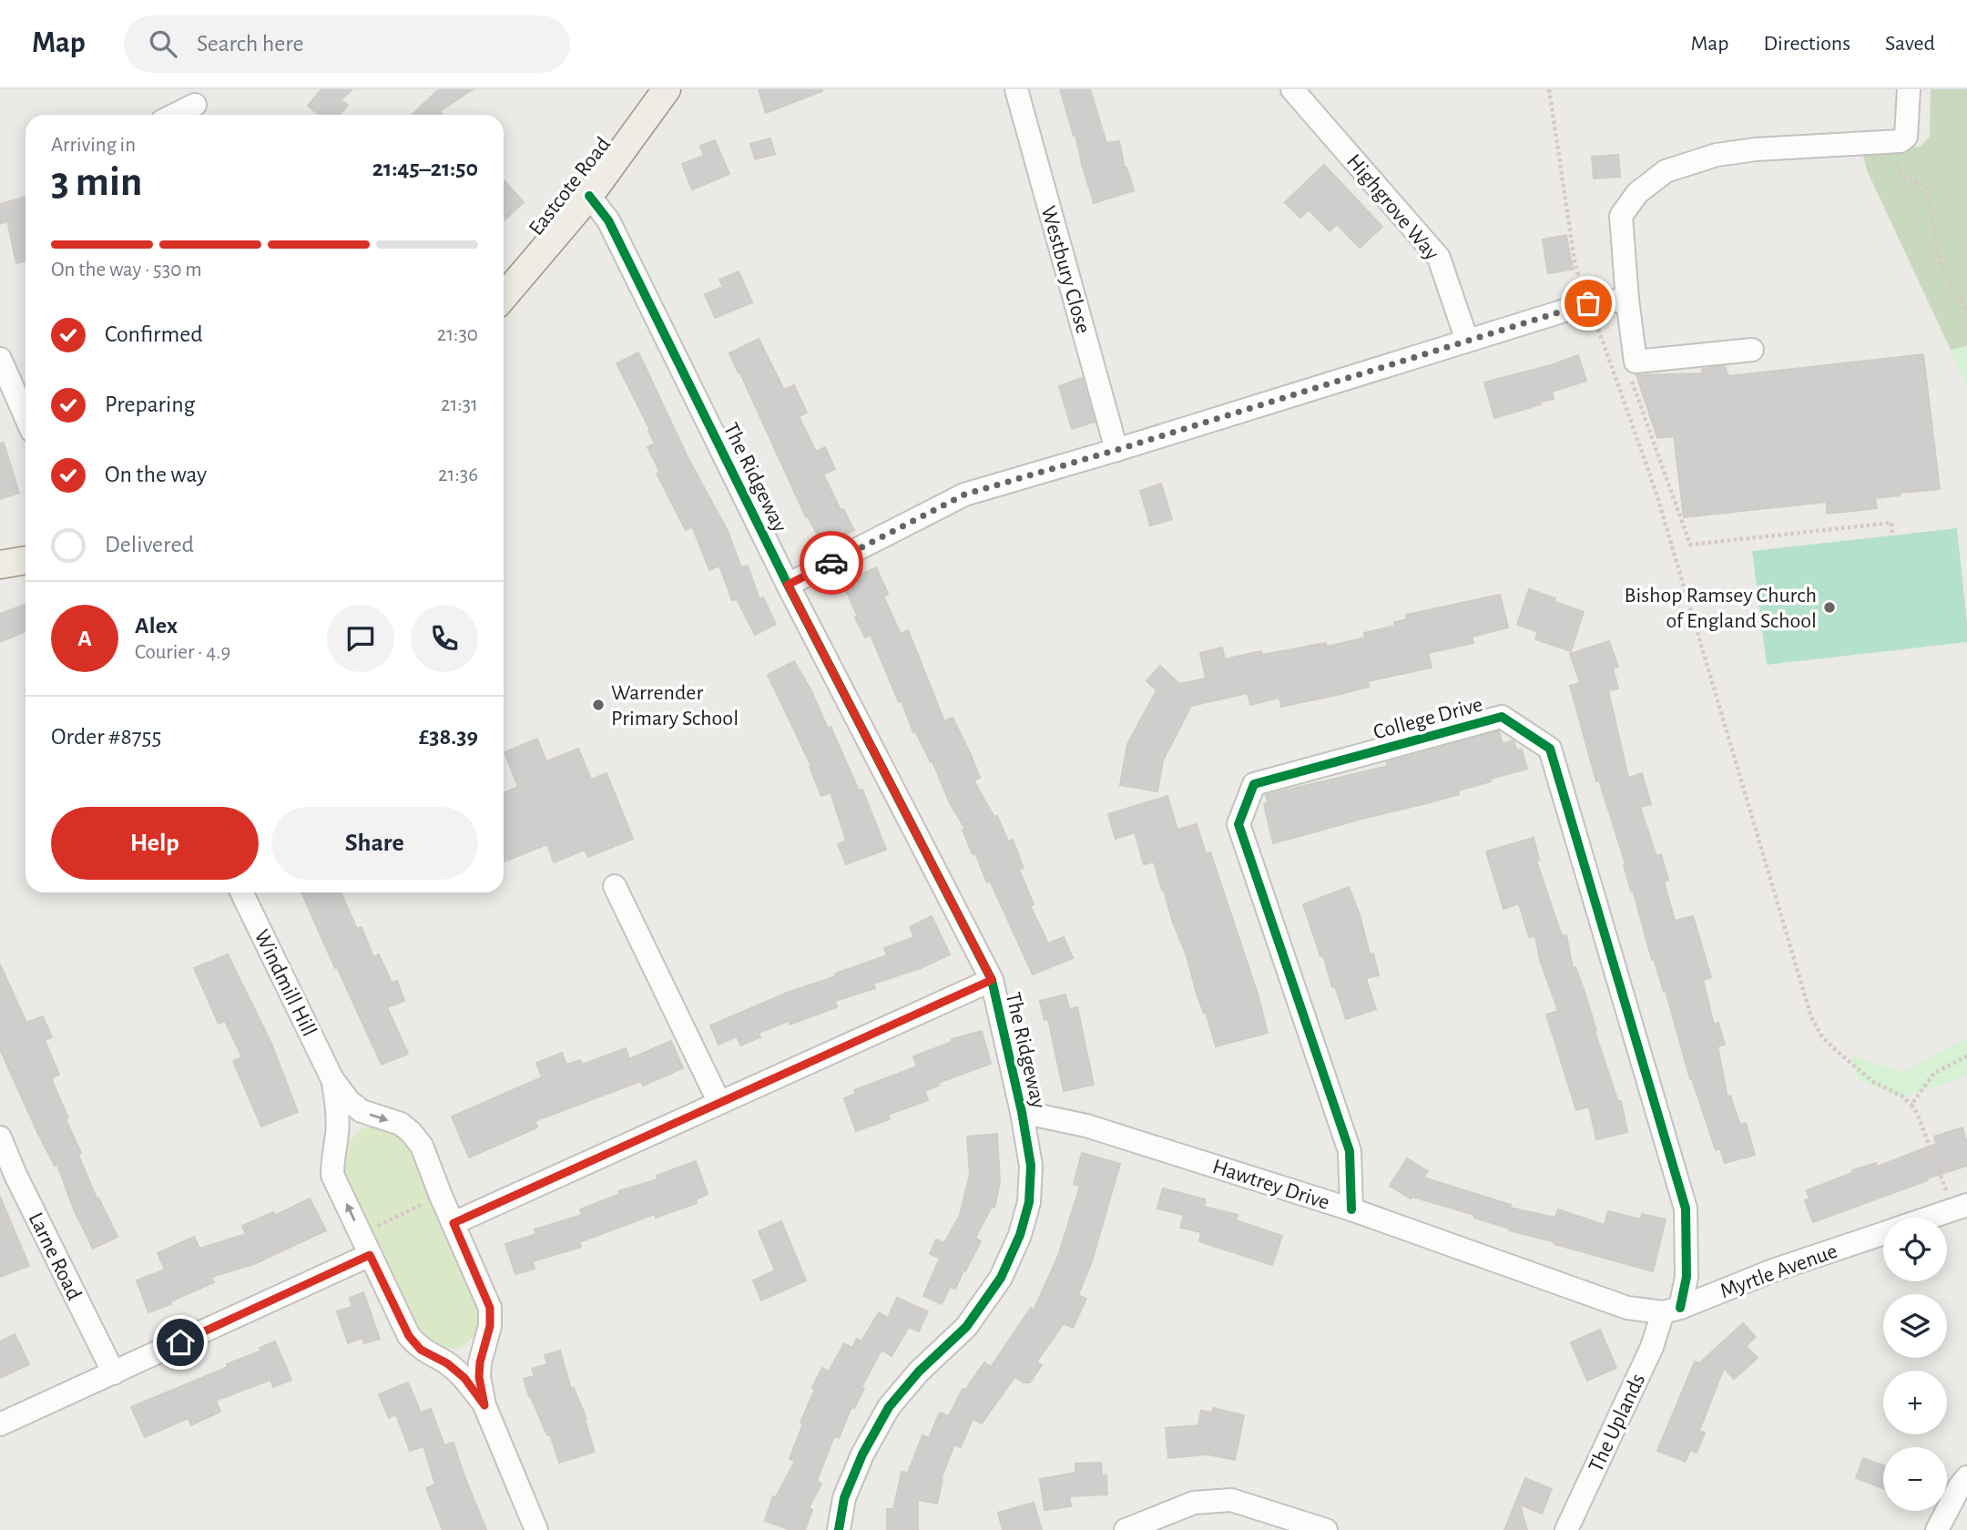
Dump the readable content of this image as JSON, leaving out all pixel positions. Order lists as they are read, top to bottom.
{
  "streets": {
    "main road": ["Eastcote Road"],
    "street": [
      "Highgrove Way",
      "Westbury Close",
      "The Ridgeway",
      "College Drive",
      "Windmill Hill",
      "Hawtrey Drive",
      "Larne Road",
      "Myrtle Avenue",
      "The Uplands"
    ]
  },
  "crossings": [
    ["Eastcote Road", "The Ridgeway"],
    ["The Ridgeway", "Hawtrey Drive"],
    ["College Drive", "Hawtrey Drive"],
    ["College Drive", "Myrtle Avenue"],
    ["College Drive", "The Uplands"],
    ["Hawtrey Drive", "Myrtle Avenue"],
    ["Hawtrey Drive", "The Uplands"],
    ["Myrtle Avenue", "The Uplands"]
  ],
  "places": ["Bishop Ramsey Church of England School", "Warrender Primary School"],
  "page": {
    "header": "Map",
    "search": "Search here",
    "nav": ["Map", "Directions", "Saved"],
    "heading": ["3 min", "Arriving in", "21:45–21:50"],
    "panel": [
      "Alex",
      "Courier · 4.9",
      "Order #8755",
      "£38.39"
    ],
    "bar": "On the way · 530 m",
    "list": [
      ["Confirmed", "21:30"],
      ["Preparing", "21:31"],
      ["On the way", "21:36"],
      "Delivered"
    ],
    "round": "A",
    "buttons": ["Help", "Share"],
    "map_buttons": ["+", "−"]
  }
}
